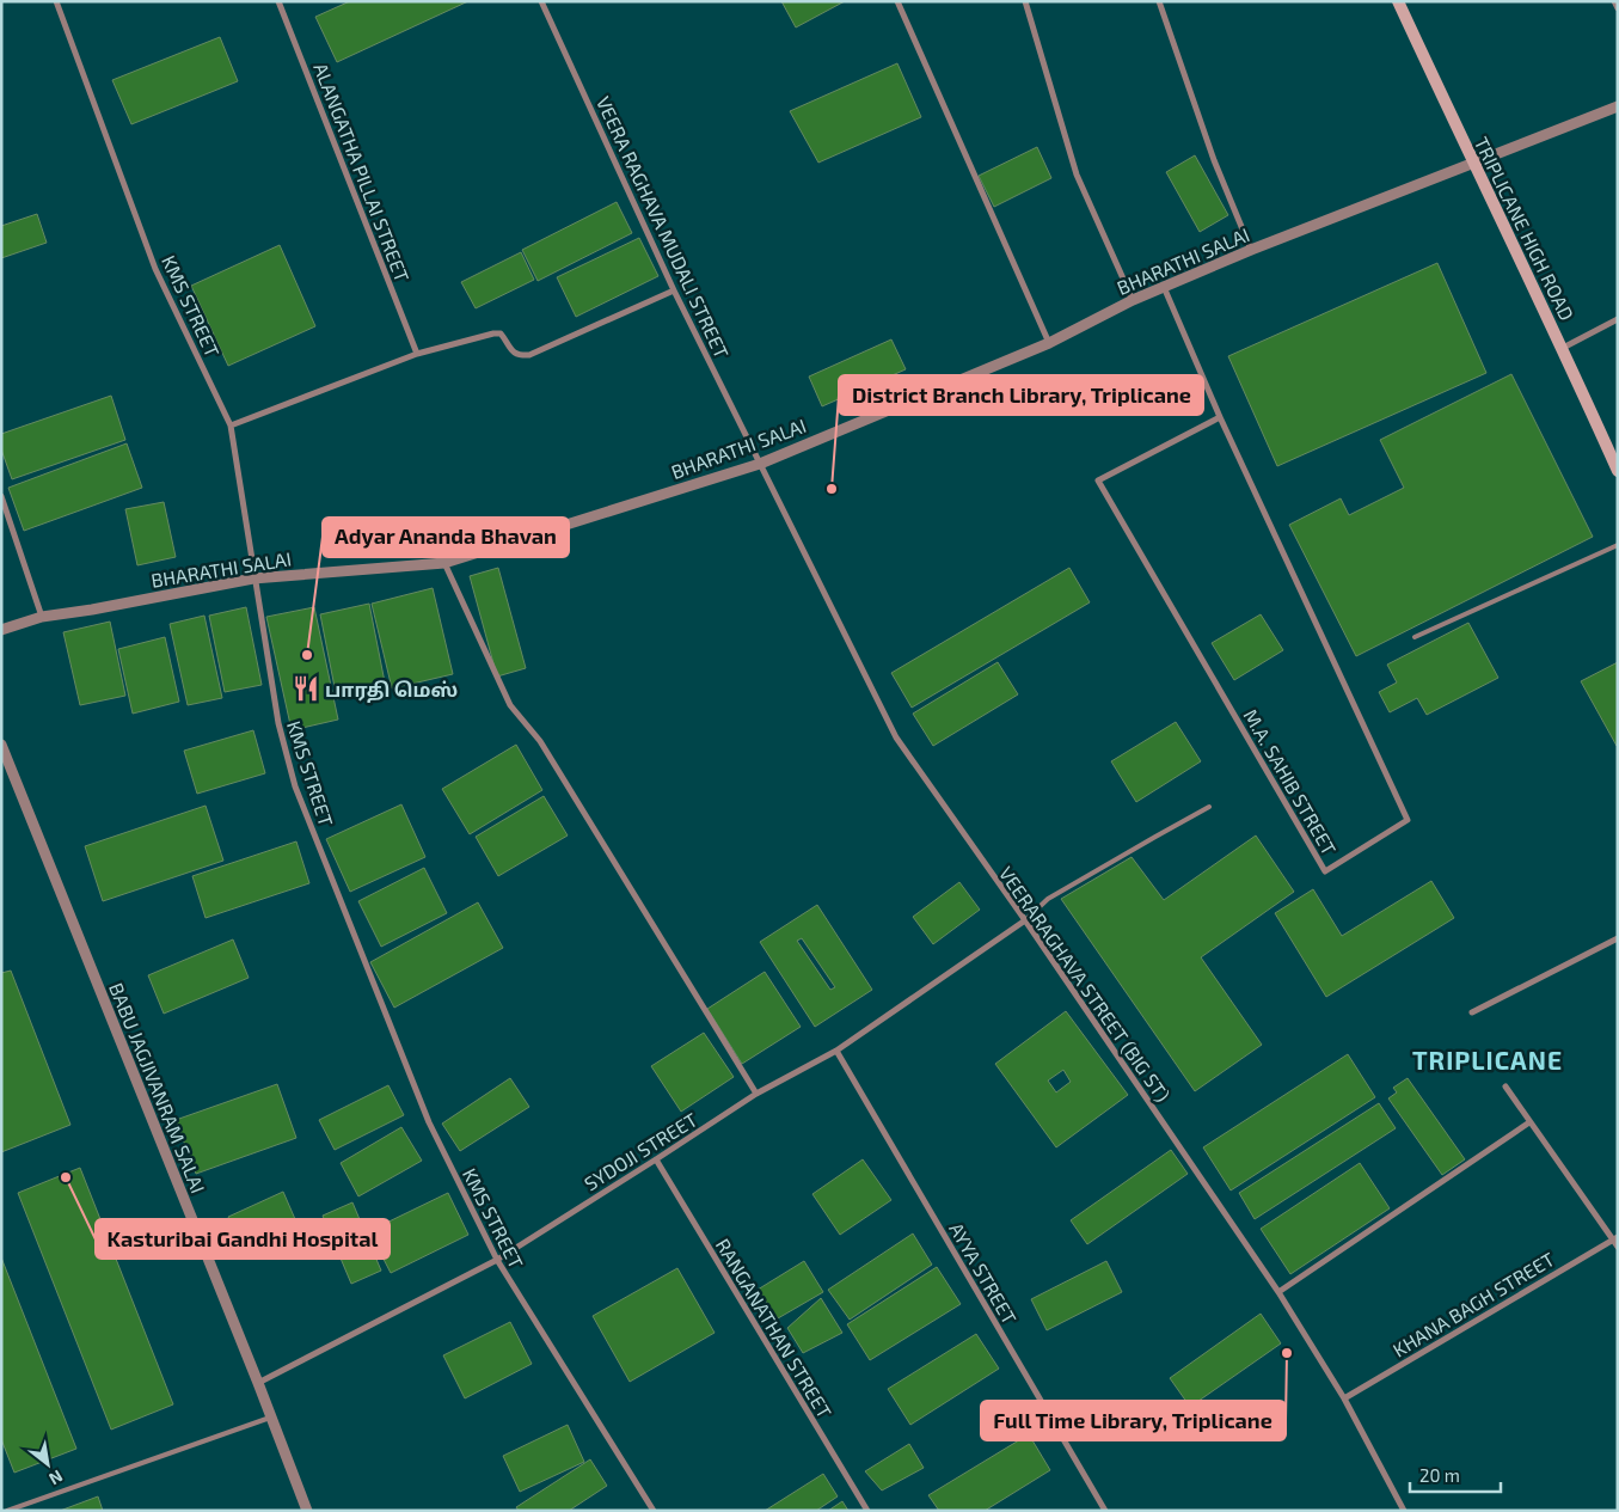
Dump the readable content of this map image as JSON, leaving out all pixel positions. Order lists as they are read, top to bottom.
{
  "streets": {
    "main road": ["TRIPLICANE HIGH ROAD"],
    "street": [
      "ALANGATHA PILLAI STREET",
      "VEERA RAGHAVA MUDALI STREET",
      "BHARATHI SALAI",
      "KMS STREET",
      "M.A. SAHIB STREET",
      "VEERARAGHAVA STREET (BIG ST)",
      "BABU JAGJIVANRAM SALAI",
      "SYDOJI STREET",
      "AYYA STREET",
      "KHANA BAGH STREET",
      "RANGANATHAN STREET"
    ]
  },
  "crossings": [
    ["VEERA RAGHAVA MUDALI STREET", "BHARATHI SALAI"],
    ["VEERA RAGHAVA MUDALI STREET", "VEERARAGHAVA STREET (BIG ST)"],
    ["TRIPLICANE HIGH ROAD", "BHARATHI SALAI"],
    ["BHARATHI SALAI", "KMS STREET"],
    ["BHARATHI SALAI", "M.A. SAHIB STREET"],
    ["BHARATHI SALAI", "VEERARAGHAVA STREET (BIG ST)"],
    ["KMS STREET", "SYDOJI STREET"],
    ["VEERARAGHAVA STREET (BIG ST)", "SYDOJI STREET"],
    ["VEERARAGHAVA STREET (BIG ST)", "KHANA BAGH STREET"],
    ["BABU JAGJIVANRAM SALAI", "SYDOJI STREET"],
    ["SYDOJI STREET", "AYYA STREET"],
    ["SYDOJI STREET", "RANGANATHAN STREET"]
  ],
  "districts": ["TRIPLICANE"],
  "places": {
    "other": [
      "District Branch Library, Triplicane",
      "Adyar Ananda Bhavan",
      "Kasturibai Gandhi Hospital",
      "Full Time Library, Triplicane"
    ],
    "restaurant": ["பாரதி மெஸ்"]
  },
  "scale_bar": "20 m",
  "north": "bottom right"
}
